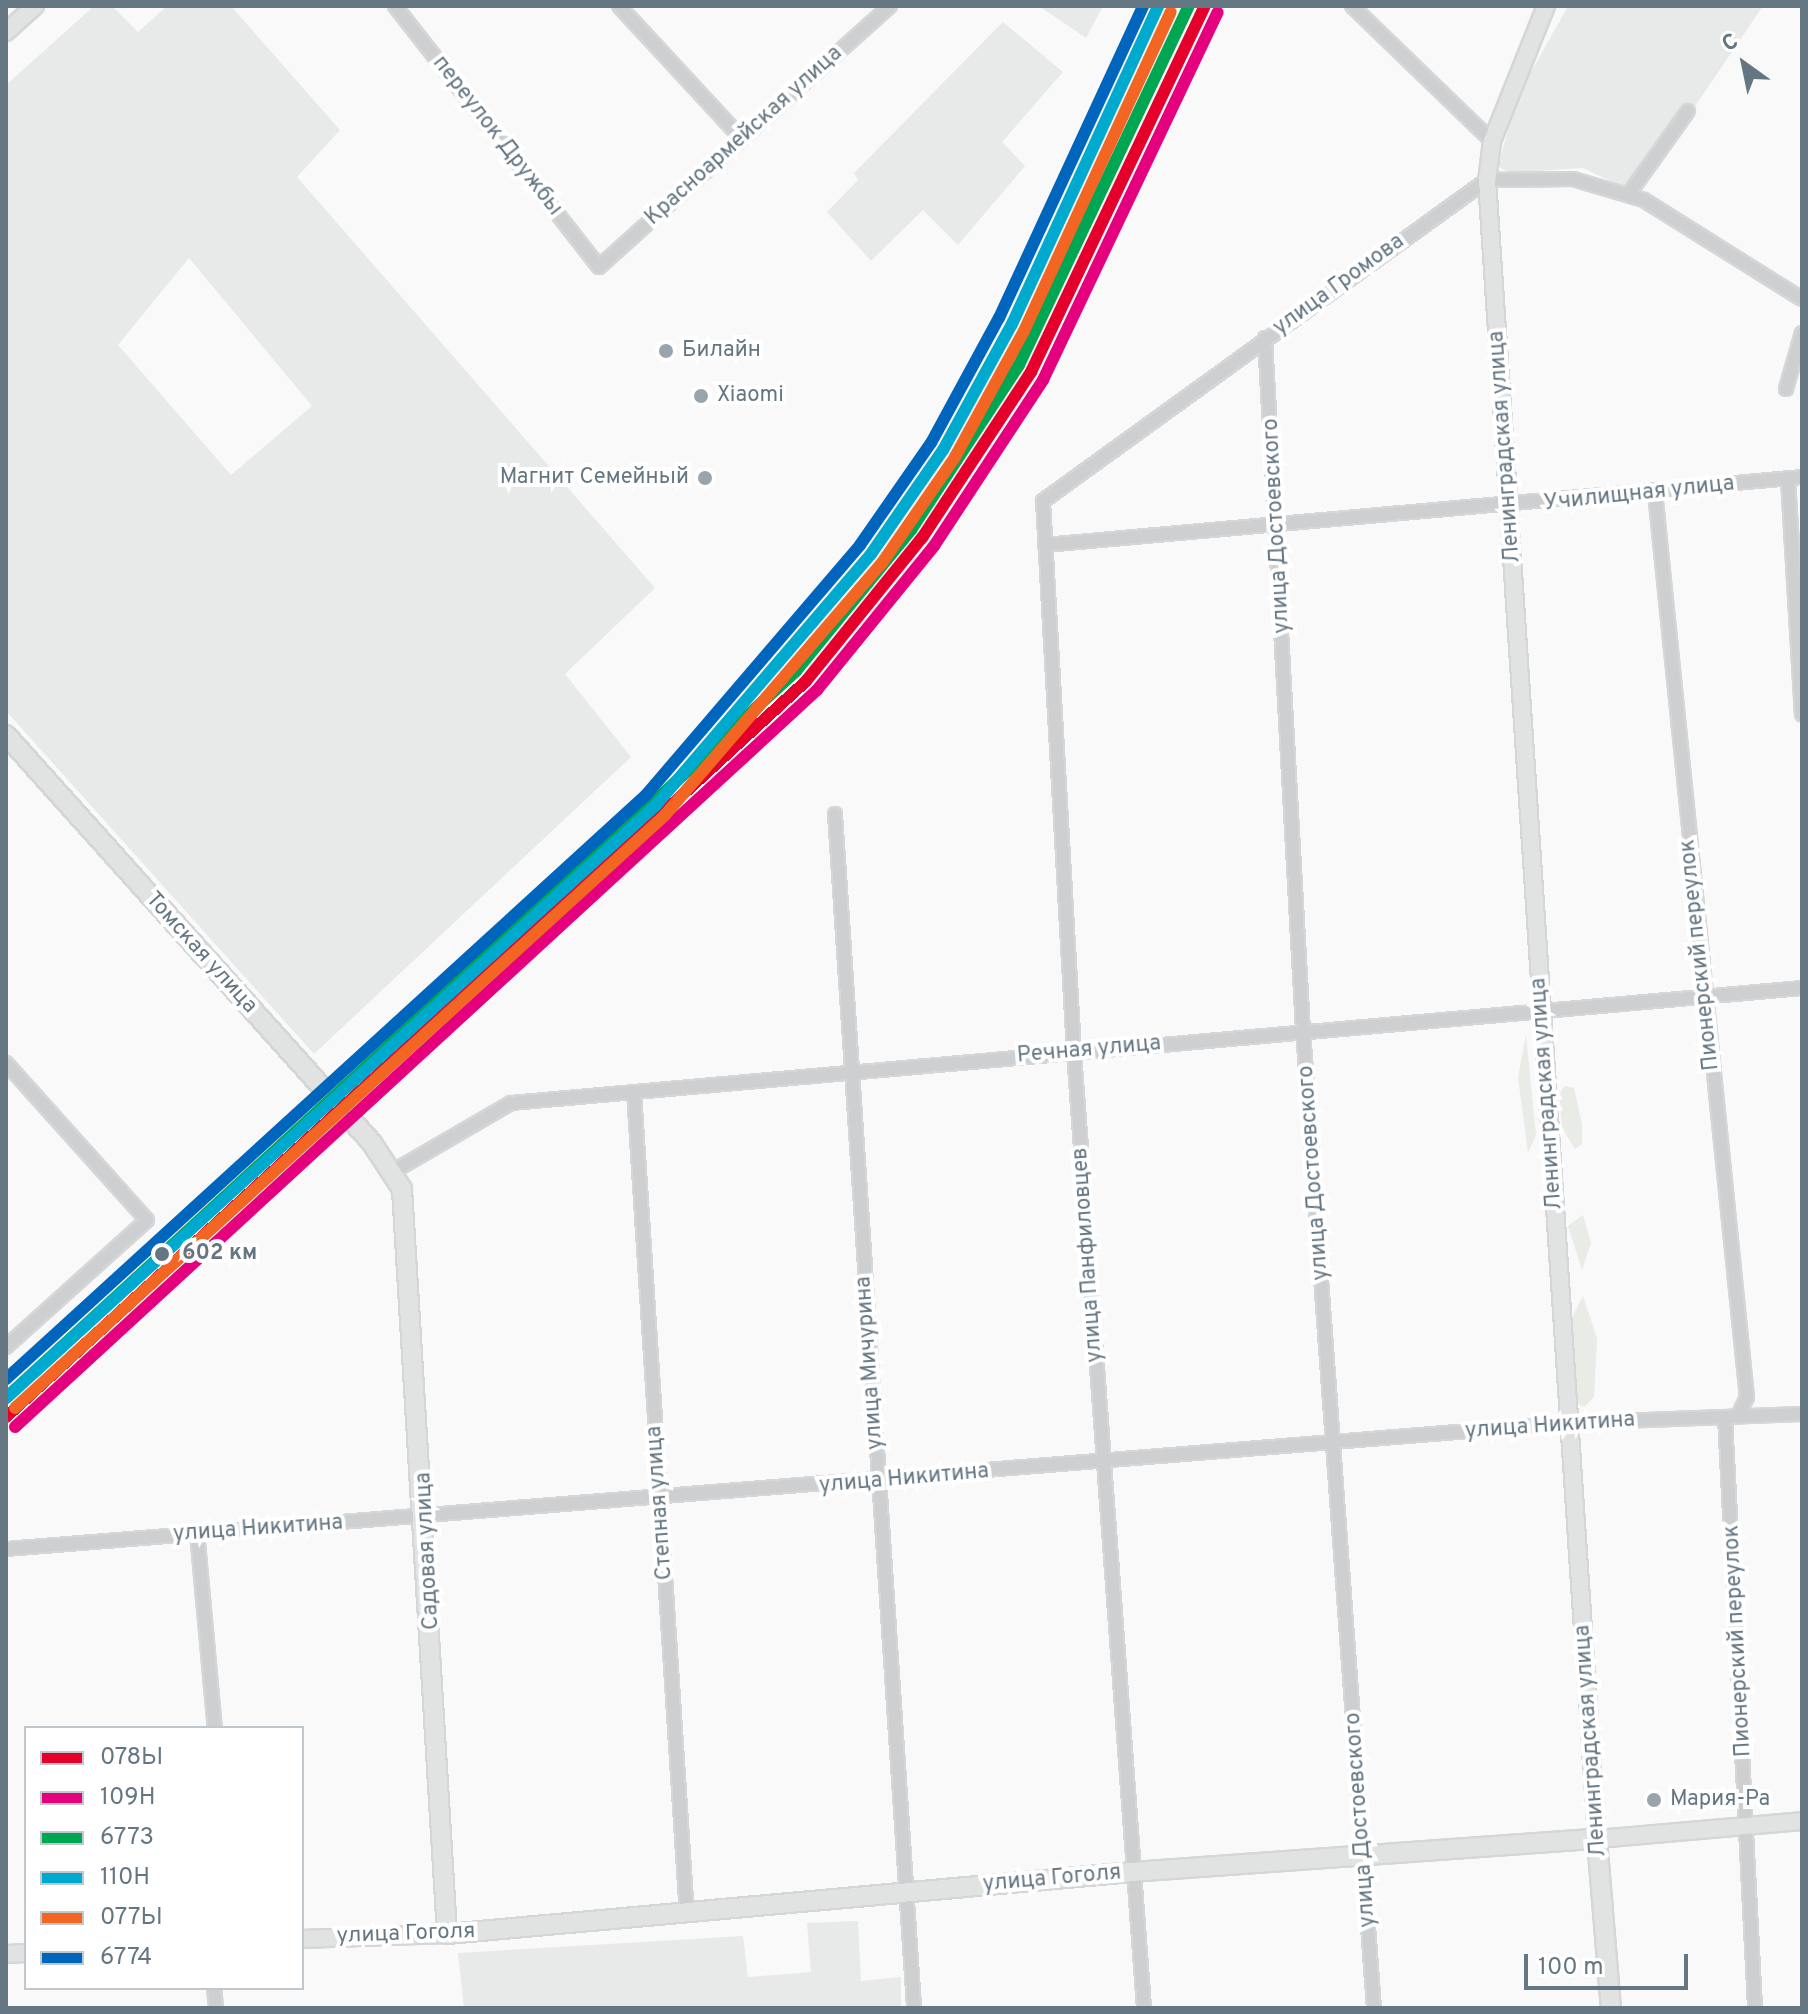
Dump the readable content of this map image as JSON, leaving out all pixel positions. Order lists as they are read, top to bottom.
{
  "streets": {
    "main road": [
      "Ленинградская улица",
      "Томская улица",
      "Садовая улица",
      "улица Гоголя"
    ],
    "street": [
      "переулок Дружбы",
      "Красноармейская улица",
      "улица Громова",
      "Училищная улица",
      "улица Достоевского",
      "Пионерский переулок",
      "Речная улица",
      "улица Панфиловцев",
      "улица Мичурина",
      "улица Никитина",
      "Степная улица"
    ]
  },
  "crossings": [
    ["переулок Дружбы", "Красноармейская улица"],
    ["улица Громова", "Ленинградская улица"],
    ["улица Громова", "улица Достоевского"],
    ["улица Громова", "улица Панфиловцев"],
    ["Ленинградская улица", "Училищная улица"],
    ["Ленинградская улица", "Речная улица"],
    ["Ленинградская улица", "улица Никитина"],
    ["Ленинградская улица", "улица Гоголя"],
    ["Училищная улица", "улица Достоевского"],
    ["Училищная улица", "Пионерский переулок"],
    ["Училищная улица", "улица Панфиловцев"],
    ["улица Достоевского", "Речная улица"],
    ["улица Достоевского", "улица Никитина"],
    ["улица Достоевского", "улица Гоголя"],
    ["Томская улица", "Речная улица"],
    ["Томская улица", "Садовая улица"],
    ["Пионерский переулок", "Речная улица"],
    ["Пионерский переулок", "улица Никитина"],
    ["Пионерский переулок", "улица Гоголя"],
    ["Речная улица", "улица Панфиловцев"],
    ["Речная улица", "улица Мичурина"],
    ["Речная улица", "Степная улица"],
    ["Речная улица", "Садовая улица"],
    ["улица Панфиловцев", "улица Никитина"],
    ["улица Панфиловцев", "улица Гоголя"],
    ["улица Мичурина", "улица Никитина"],
    ["улица Мичурина", "улица Гоголя"],
    ["улица Никитина", "Степная улица"],
    ["улица Никитина", "Садовая улица"],
    ["Степная улица", "улица Гоголя"],
    ["Садовая улица", "улица Гоголя"]
  ],
  "places": [
    "Билайн",
    "Xiaomi",
    "Магнит Семейный",
    "602 км",
    "Мария-Ра"
  ],
  "lines": [
    "transit line 078Ы",
    "transit line 6773",
    "transit line 110Н",
    "transit line 6774",
    "transit line 109Н",
    "transit line 077Ы"
  ],
  "legend": [
    "078Ы",
    "109Н",
    "6773",
    "110Н",
    "077Ы",
    "6774"
  ],
  "scale_bar": "100 m",
  "north": "top left"
}
